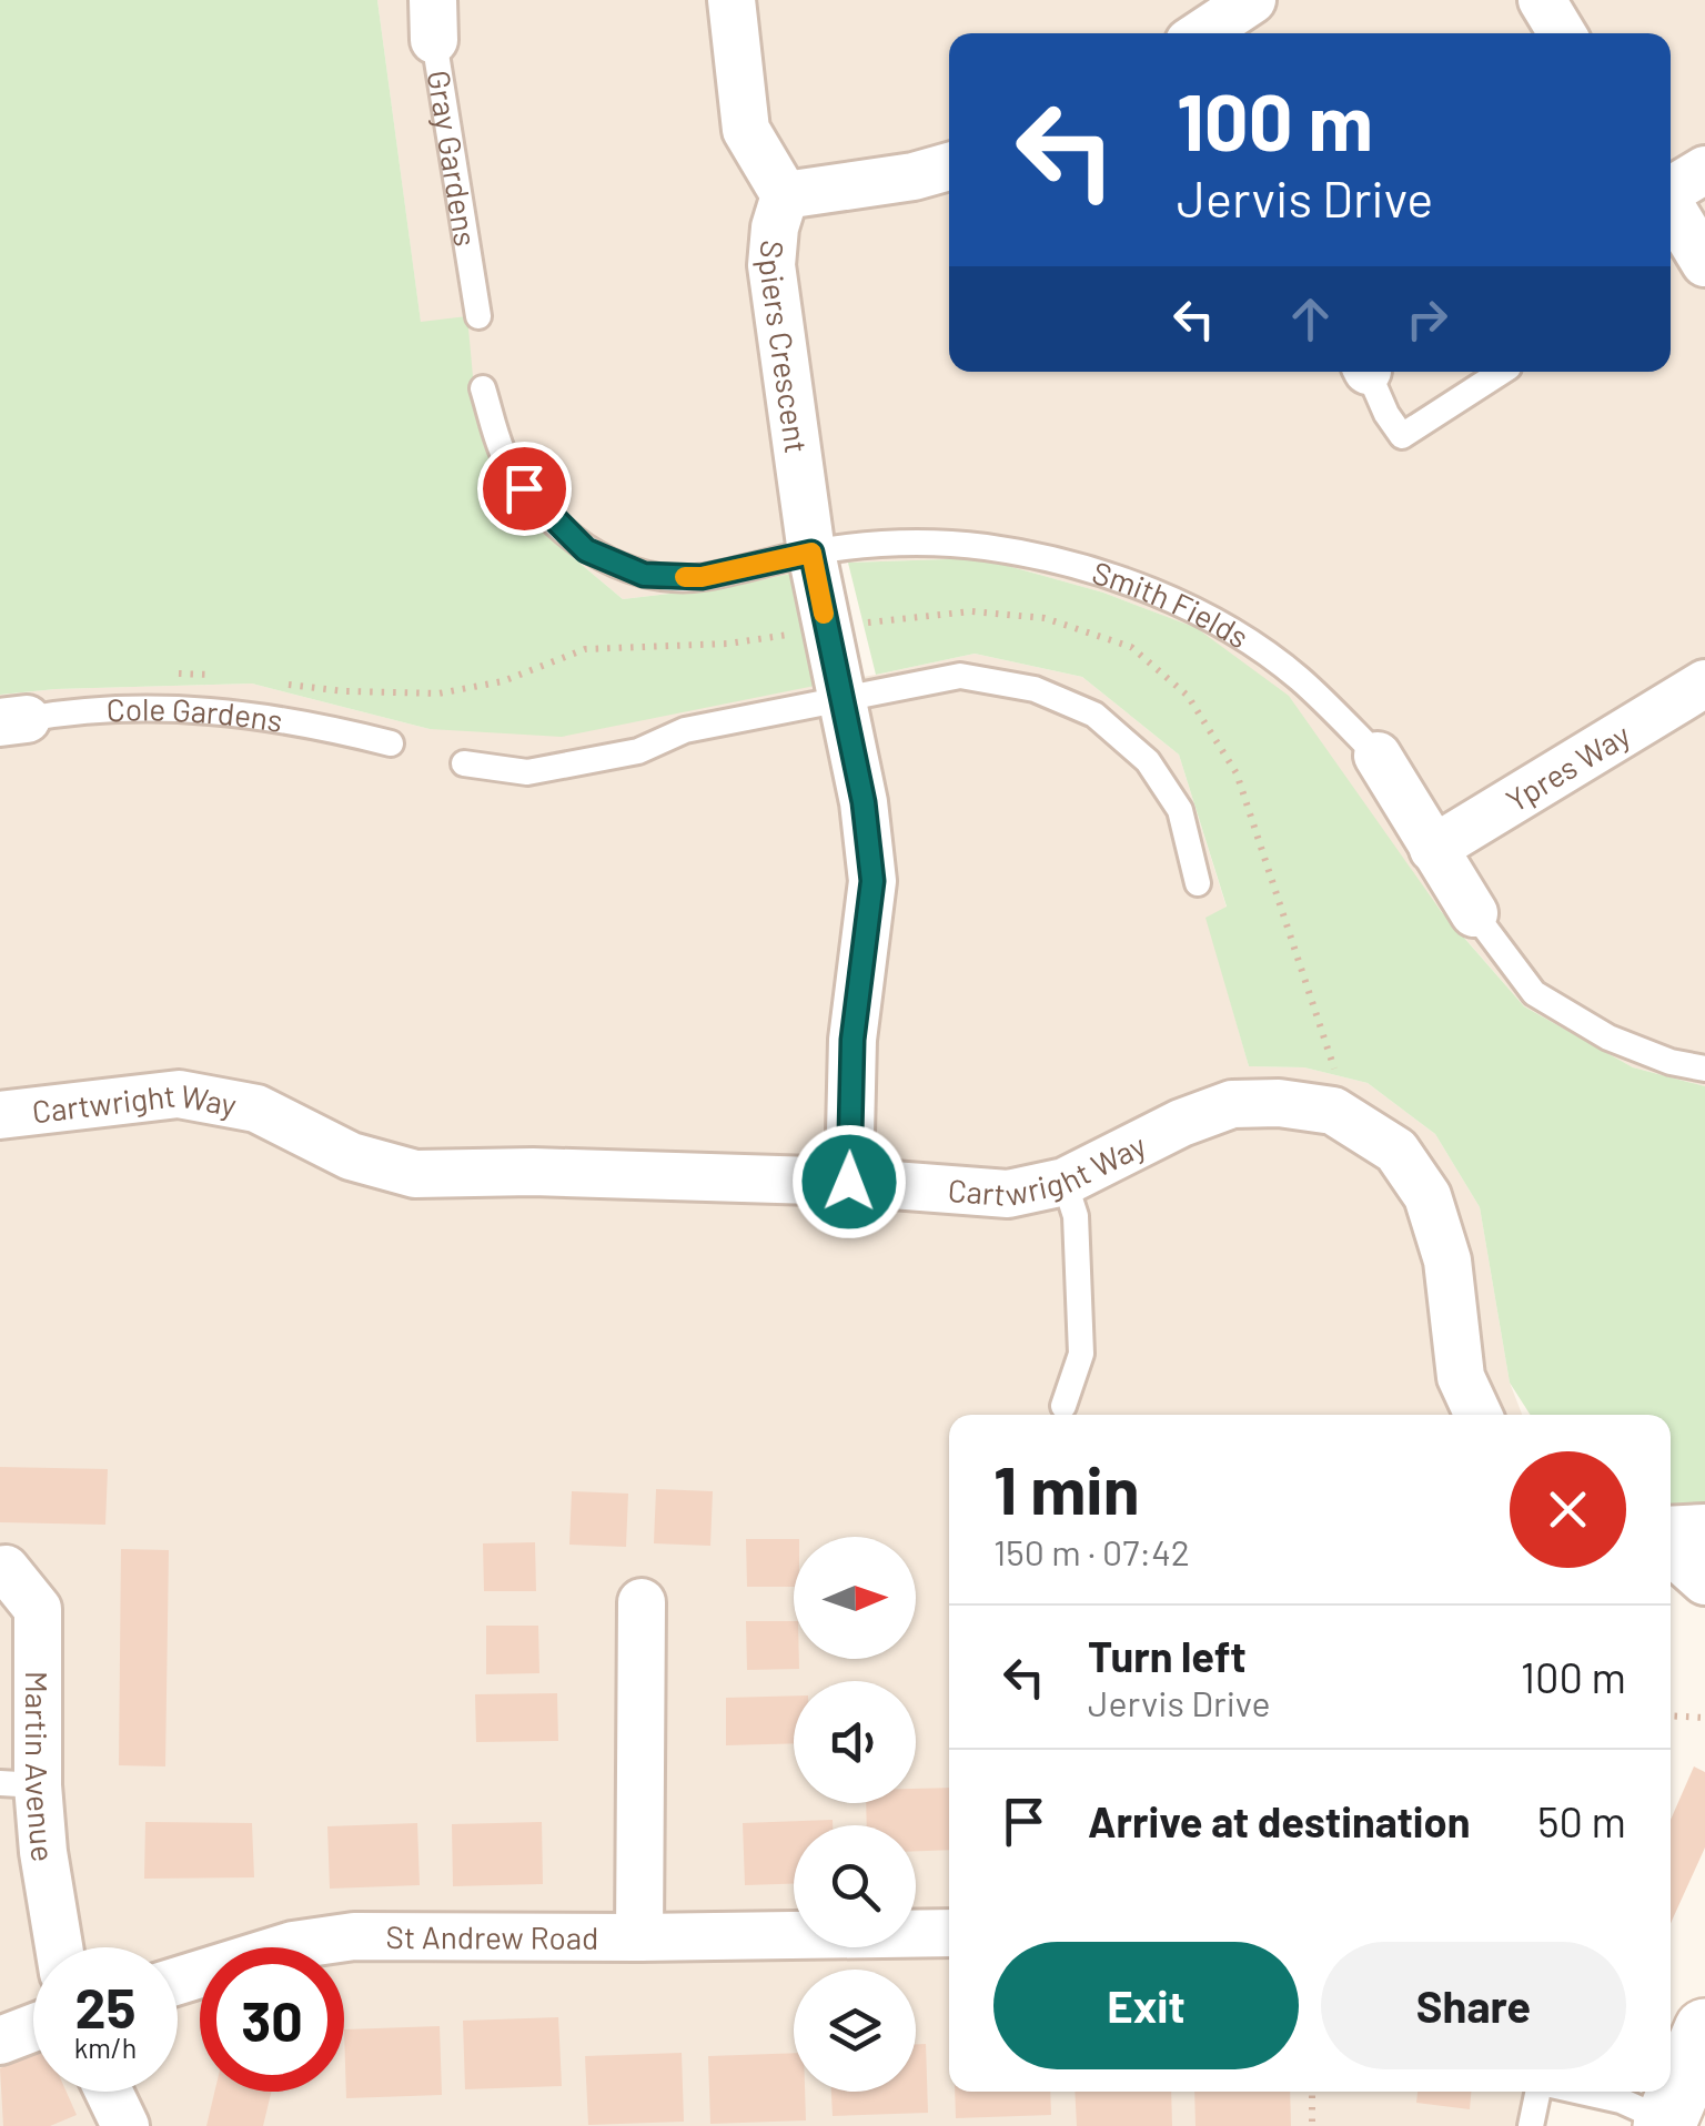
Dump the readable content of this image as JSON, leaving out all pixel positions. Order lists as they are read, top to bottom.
{
  "streets": {
    "street": [
      "Spiers Crescent",
      "Smith Fields",
      "Ypres Way",
      "Cartwright Way",
      "Martin Avenue",
      "St Andrew Road"
    ],
    "lane": ["Gray Gardens", "Cole Gardens"]
  },
  "crossings": [
    ["Spiers Crescent", "Smith Fields"],
    ["Spiers Crescent", "Cartwright Way"],
    ["Smith Fields", "Ypres Way"]
  ],
  "north": "right",
  "page": {
    "turn": ["100 m", "Jervis Drive"],
    "heading": ["1 min", "150 m · 07:42"],
    "list": [
      {
        "name": "Turn left",
        "note": "Jervis Drive",
        "value": "100 m"
      },
      {
        "name": "Arrive at destination",
        "value": "50 m"
      }
    ],
    "buttons": ["Exit", "Share"],
    "speed": "25 km/h",
    "limit": "30"
  }
}
